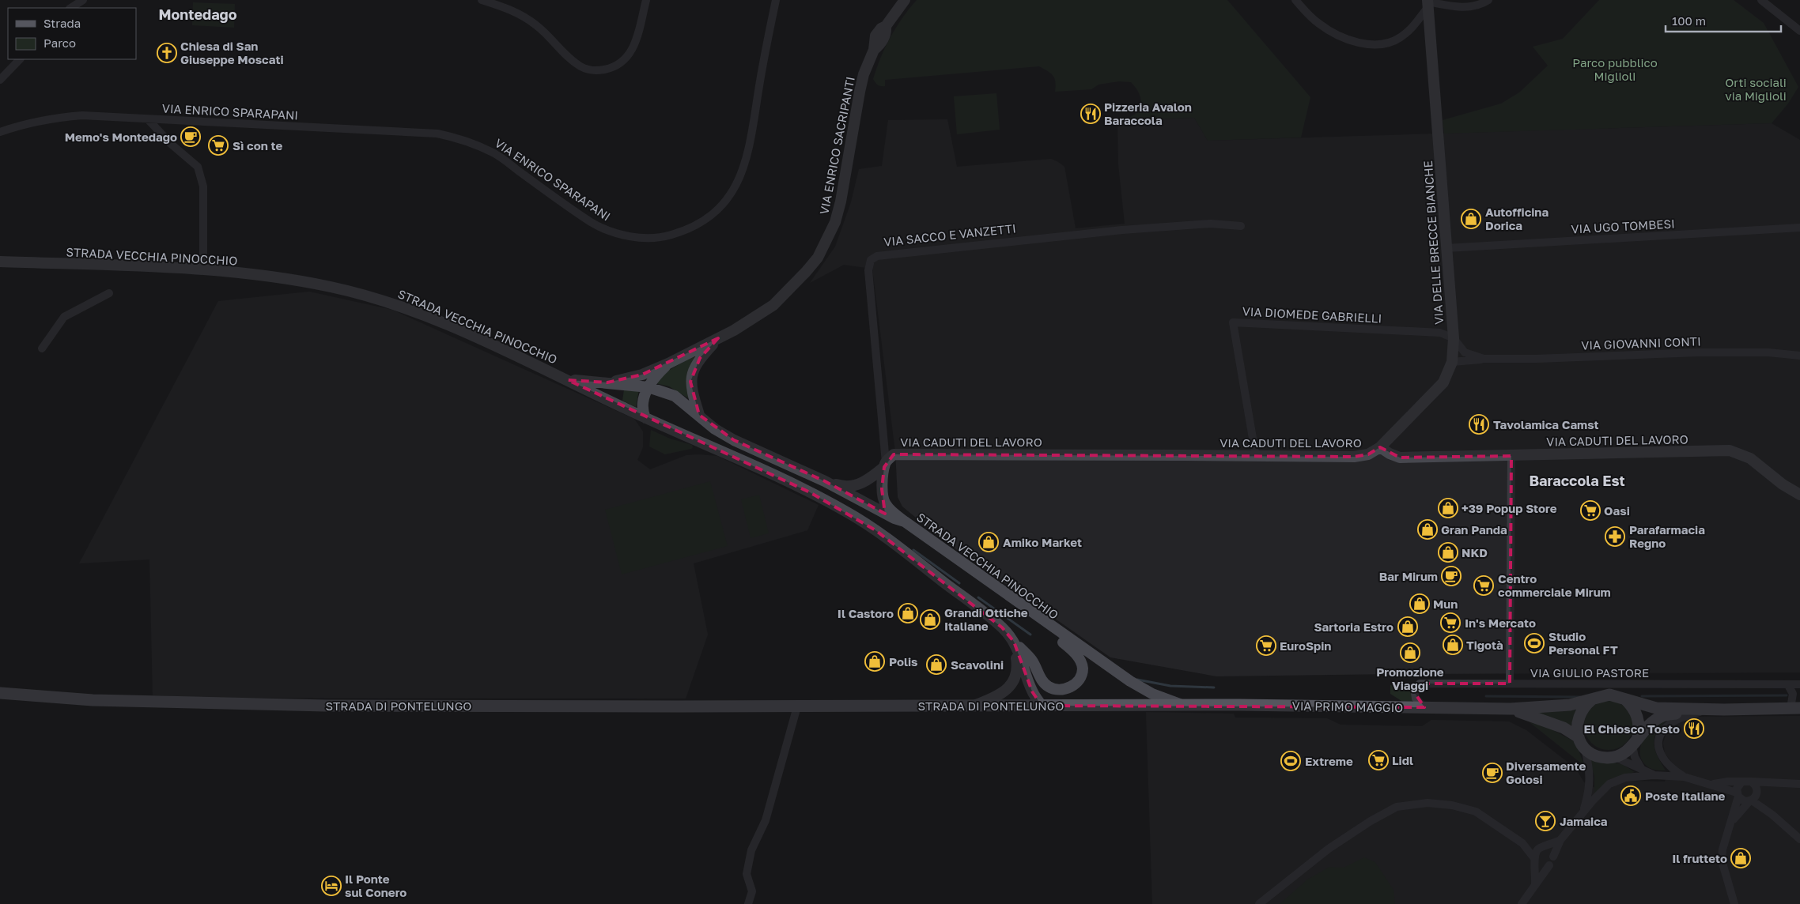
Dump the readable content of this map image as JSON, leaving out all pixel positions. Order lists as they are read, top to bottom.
{
  "streets": {
    "main road": ["STRADA DI PONTELUNGO", "VIA PRIMO MAGGIO"],
    "street": [
      "VIA ENRICO SPARAPANI",
      "VIA ENRICO SACRIPANTI",
      "VIA UGO TOMBESI",
      "VIA SACCO E VANZETTI",
      "VIA DELLE BRECCE BIANCHE",
      "STRADA VECCHIA PINOCCHIO",
      "VIA DIOMEDE GABRIELLI",
      "VIA GIOVANNI CONTI",
      "VIA CADUTI DEL LAVORO",
      "VIA GIULIO PASTORE"
    ]
  },
  "crossings": [
    ["VIA ENRICO SPARAPANI", "STRADA VECCHIA PINOCCHIO"],
    ["VIA ENRICO SACRIPANTI", "STRADA VECCHIA PINOCCHIO"],
    ["VIA UGO TOMBESI", "VIA DELLE BRECCE BIANCHE"],
    ["VIA SACCO E VANZETTI", "STRADA VECCHIA PINOCCHIO"],
    ["VIA SACCO E VANZETTI", "VIA CADUTI DEL LAVORO"],
    ["VIA DELLE BRECCE BIANCHE", "VIA DIOMEDE GABRIELLI"],
    ["VIA DELLE BRECCE BIANCHE", "VIA GIOVANNI CONTI"],
    ["VIA DELLE BRECCE BIANCHE", "VIA CADUTI DEL LAVORO"],
    ["STRADA VECCHIA PINOCCHIO", "STRADA DI PONTELUNGO"],
    ["STRADA VECCHIA PINOCCHIO", "VIA PRIMO MAGGIO"],
    ["VIA DIOMEDE GABRIELLI", "VIA GIOVANNI CONTI"],
    ["VIA DIOMEDE GABRIELLI", "VIA CADUTI DEL LAVORO"],
    ["VIA GIULIO PASTORE", "VIA PRIMO MAGGIO"],
    ["STRADA DI PONTELUNGO", "VIA PRIMO MAGGIO"]
  ],
  "districts": ["Montedago", "Baraccola Est"],
  "parks": ["Parco pubblico Miglioli", "Orti sociali via Miglioli"],
  "places": {
    "church": ["Chiesa di San Giuseppe Moscati"],
    "restaurant": ["Pizzeria Avalon Baraccola", "Tavolamica Camst", "El Chiosco Tosto"],
    "cafe": ["Memo's Montedago", "Bar Mirum", "Diversamente Golosi"],
    "supermarket": [
      "Sì con te",
      "Oasi",
      "Centro commerciale Mirum",
      "In's Mercato",
      "EuroSpin",
      "Lidl"
    ],
    "shop": [
      "Autofficina Dorica",
      "+39 Popup Store",
      "Gran Panda",
      "Amiko Market",
      "NKD",
      "Mun",
      "Il Castoro",
      "Grandi Ottiche Italiane",
      "Sartoria Estro",
      "Tigotà",
      "Promozione Viaggi",
      "Polis",
      "Scavolini",
      "Il frutteto"
    ],
    "pharmacy": ["Parafarmacia Regno"],
    "sports": ["Studio Personal FT", "Extreme"],
    "public building": ["Poste Italiane"],
    "bar": ["Jamaica"],
    "hotel": ["Il Ponte sul Conero"]
  },
  "legend": ["Strada", "Parco"],
  "scale_bar": "100 m"
}
